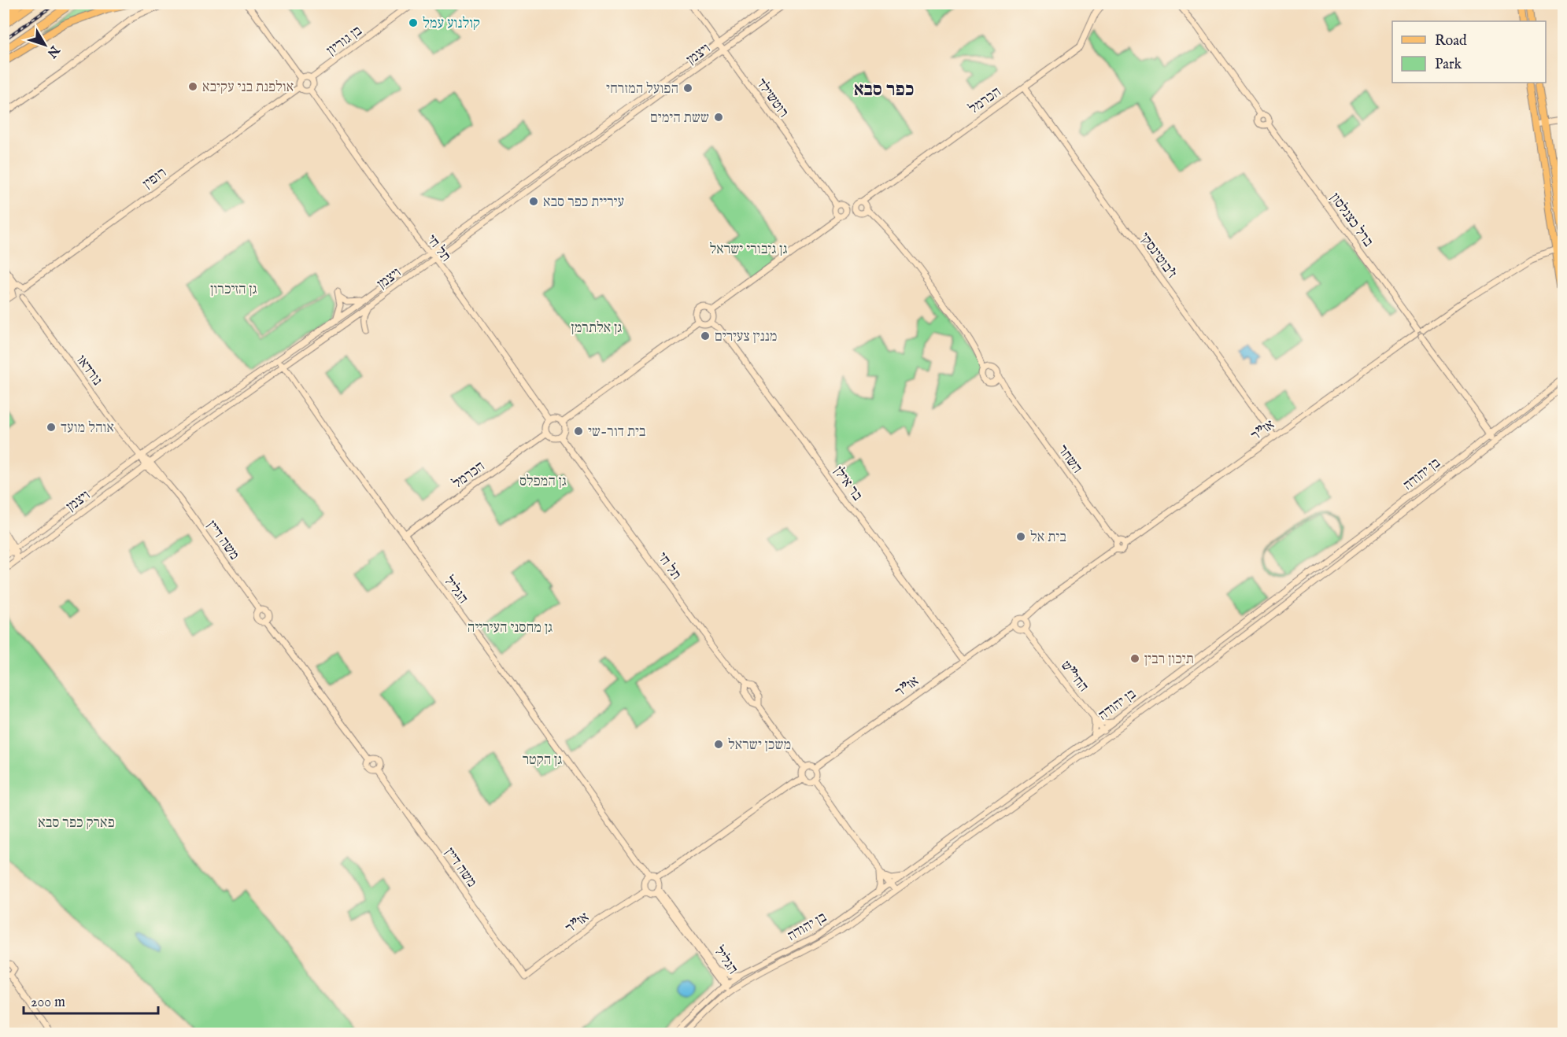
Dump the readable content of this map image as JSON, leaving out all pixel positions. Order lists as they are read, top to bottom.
{
  "streets": {
    "street": [
      "בן גוריון",
      "ויצמן",
      "רוטשילד",
      "הכרמל",
      "רופין",
      "ברל כצנלסון",
      "תל חי",
      "ז'בוטינסקי",
      "נורדאו",
      "אז\"ר",
      "השחר",
      "בן יהודה",
      "בר אילן",
      "משה דיין",
      "הגליל",
      "החי\"ש"
    ]
  },
  "crossings": [
    ["בן גוריון", "רופין"],
    ["בן גוריון", "תל חי"],
    ["ויצמן", "רוטשילד"],
    ["ויצמן", "תל חי"],
    ["ויצמן", "נורדאו"],
    ["ויצמן", "משה דיין"],
    ["ויצמן", "הגליל"],
    ["הכרמל", "תל חי"],
    ["הכרמל", "ז'בוטינסקי"],
    ["הכרמל", "הגליל"],
    ["רופין", "תל חי"],
    ["רופין", "נורדאו"],
    ["ברל כצנלסון", "אז\"ר"],
    ["תל חי", "אז\"ר"],
    ["ז'בוטינסקי", "אז\"ר"],
    ["נורדאו", "משה דיין"],
    ["אז\"ר", "השחר"],
    ["אז\"ר", "בר אילן"],
    ["אז\"ר", "משה דיין"],
    ["אז\"ר", "הגליל"],
    ["אז\"ר", "החי\"ש"],
    ["בן יהודה", "הגליל"],
    ["בן יהודה", "החי\"ש"]
  ],
  "districts": ["כפר סבא"],
  "parks": [
    "גן גיבורי ישראל",
    "גן הזיכרון",
    "גן אלתרמן",
    "גן המפלס",
    "גן מחסני העירייה",
    "גן הקטר",
    "פארק כפר סבא"
  ],
  "places": [
    "קולנוע עמל",
    "אולפנת בני עקיבא",
    "הפועל המזרחי",
    "ששת הימים",
    "עיריית כפר סבא",
    "מננין צעירים",
    "אוהל מועד",
    "בית דור-שי",
    "בית אל",
    "תיכון רבין",
    "משכן ישראל"
  ],
  "legend": ["Road", "Park"],
  "scale_bar": "200 m",
  "north": "bottom right"
}
